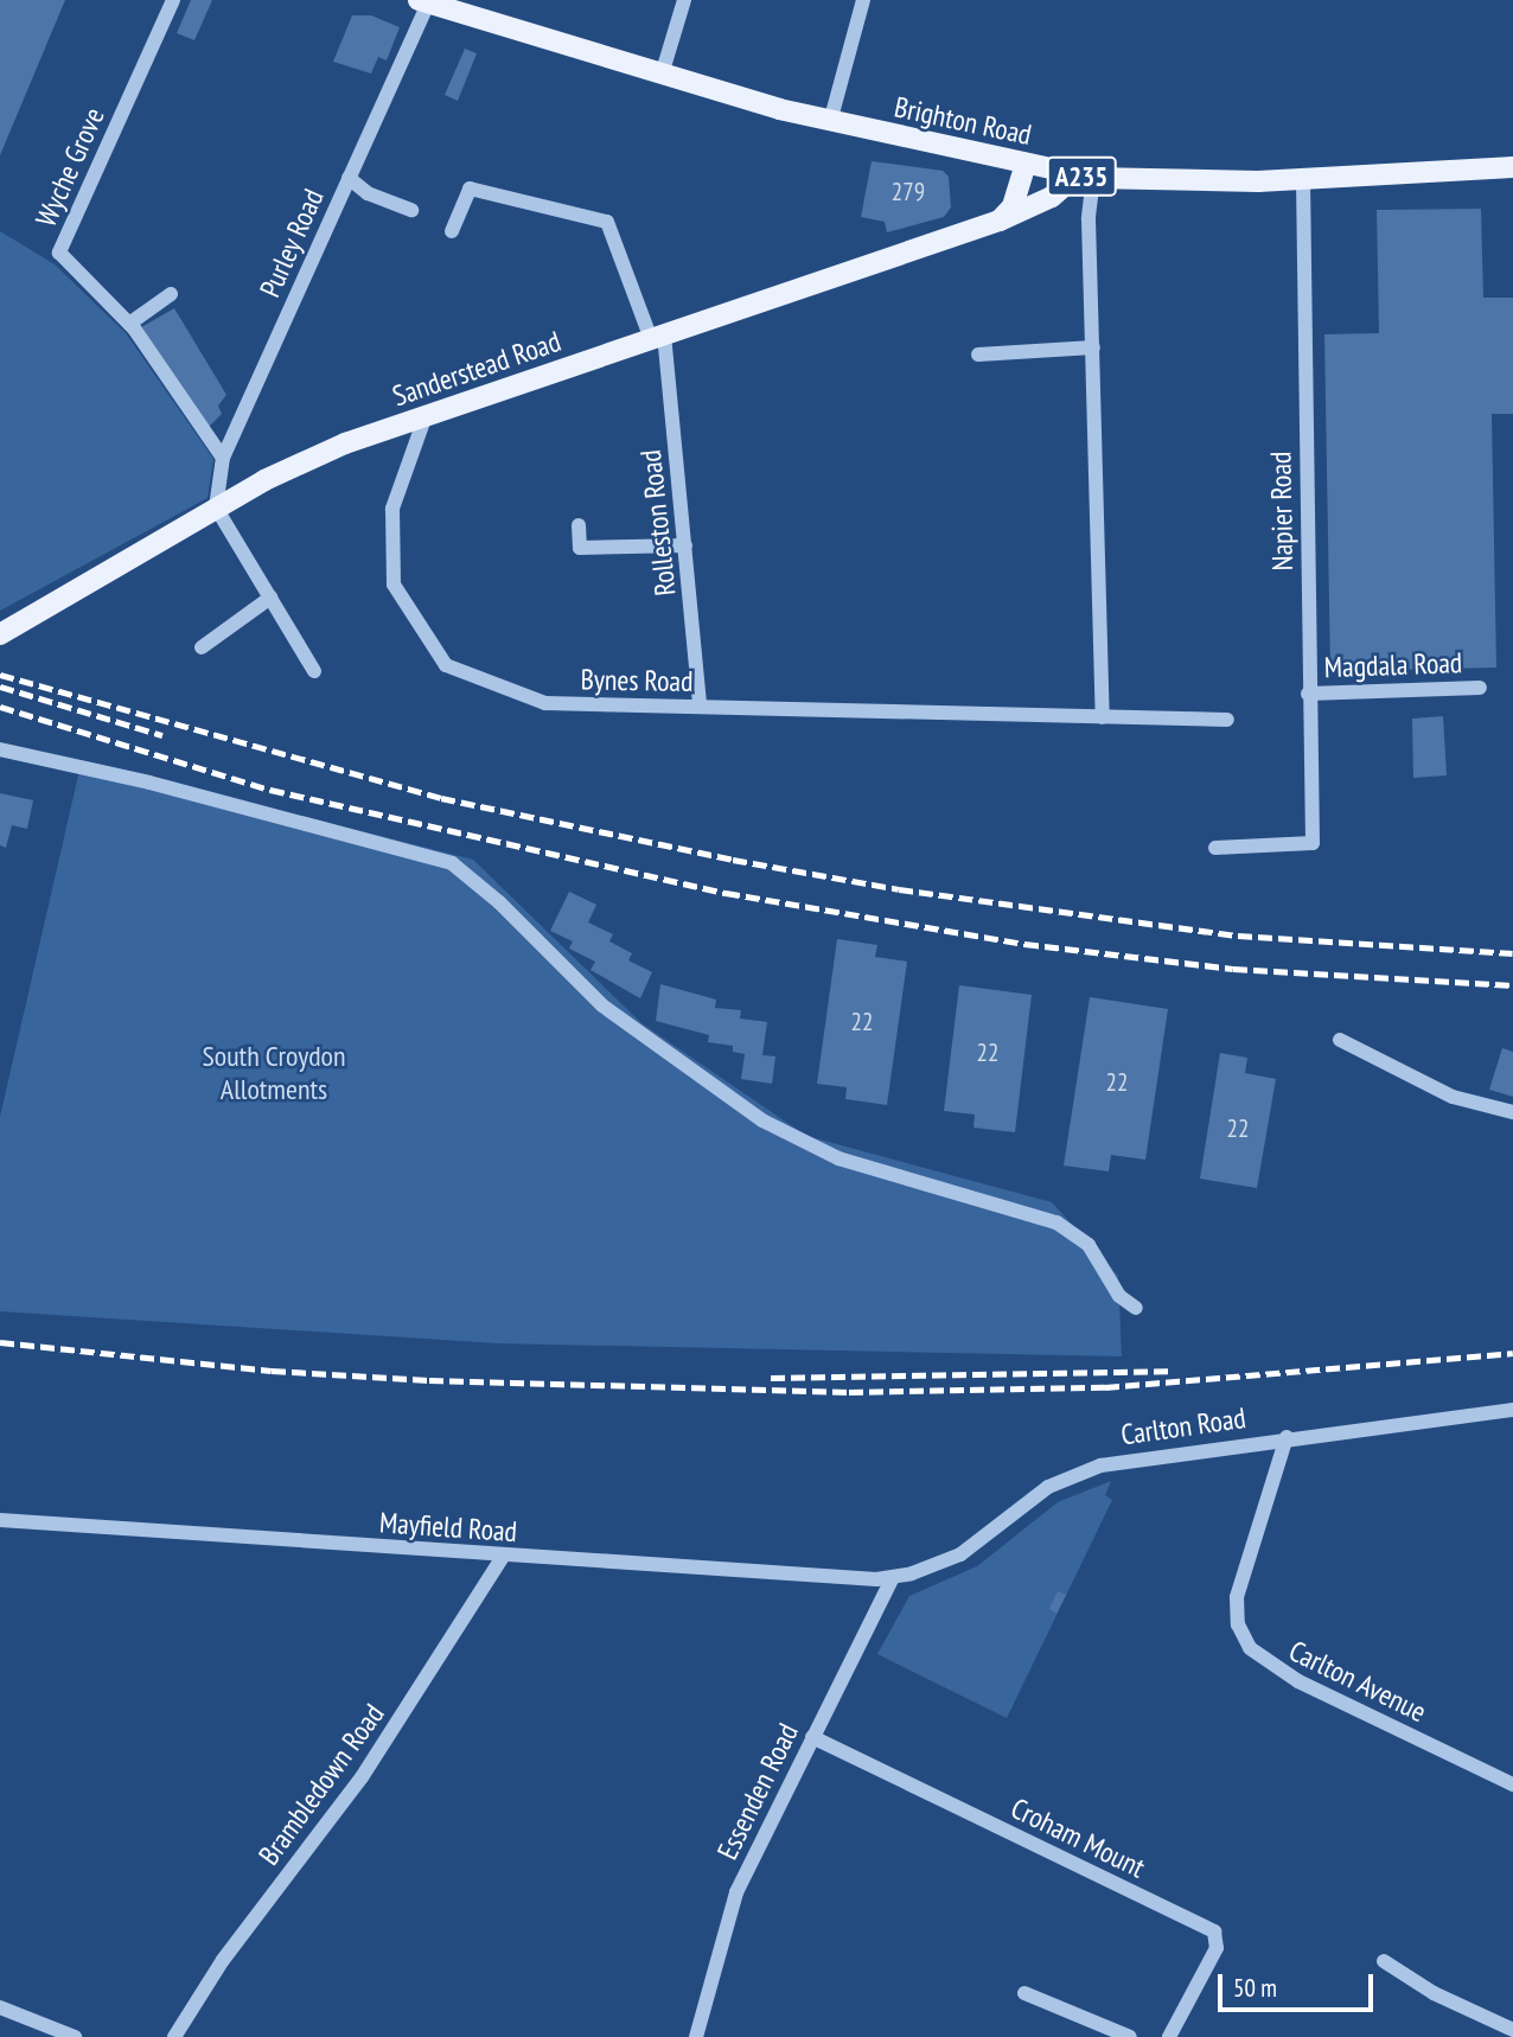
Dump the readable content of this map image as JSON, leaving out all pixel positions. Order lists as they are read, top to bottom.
{
  "streets": {
    "main road": ["Brighton Road", "A235", "Sanderstead Road"],
    "street": [
      "Wyche Grove",
      "Purley Road",
      "Napier Road",
      "Rolleston Road",
      "Magdala Road",
      "Bynes Road",
      "Carlton Road",
      "Mayfield Road",
      "Carlton Avenue",
      "Brambledown Road",
      "Essenden Road",
      "Croham Mount"
    ]
  },
  "crossings": [
    ["Brighton Road", "Purley Road"],
    ["Brighton Road", "Sanderstead Road"],
    ["Brighton Road", "Napier Road"],
    ["Wyche Grove", "Purley Road"],
    ["Purley Road", "Sanderstead Road"],
    ["Sanderstead Road", "Rolleston Road"],
    ["Sanderstead Road", "Bynes Road"],
    ["Napier Road", "Magdala Road"],
    ["Rolleston Road", "Bynes Road"],
    ["Carlton Road", "Mayfield Road"],
    ["Carlton Road", "Carlton Avenue"],
    ["Carlton Road", "Essenden Road"],
    ["Mayfield Road", "Brambledown Road"],
    ["Mayfield Road", "Essenden Road"],
    ["Essenden Road", "Croham Mount"]
  ],
  "parks": ["South Croydon Allotments"],
  "house_numbers": [
    "279",
    "22",
    "22",
    "22",
    "22"
  ],
  "scale_bar": "50 m"
}
